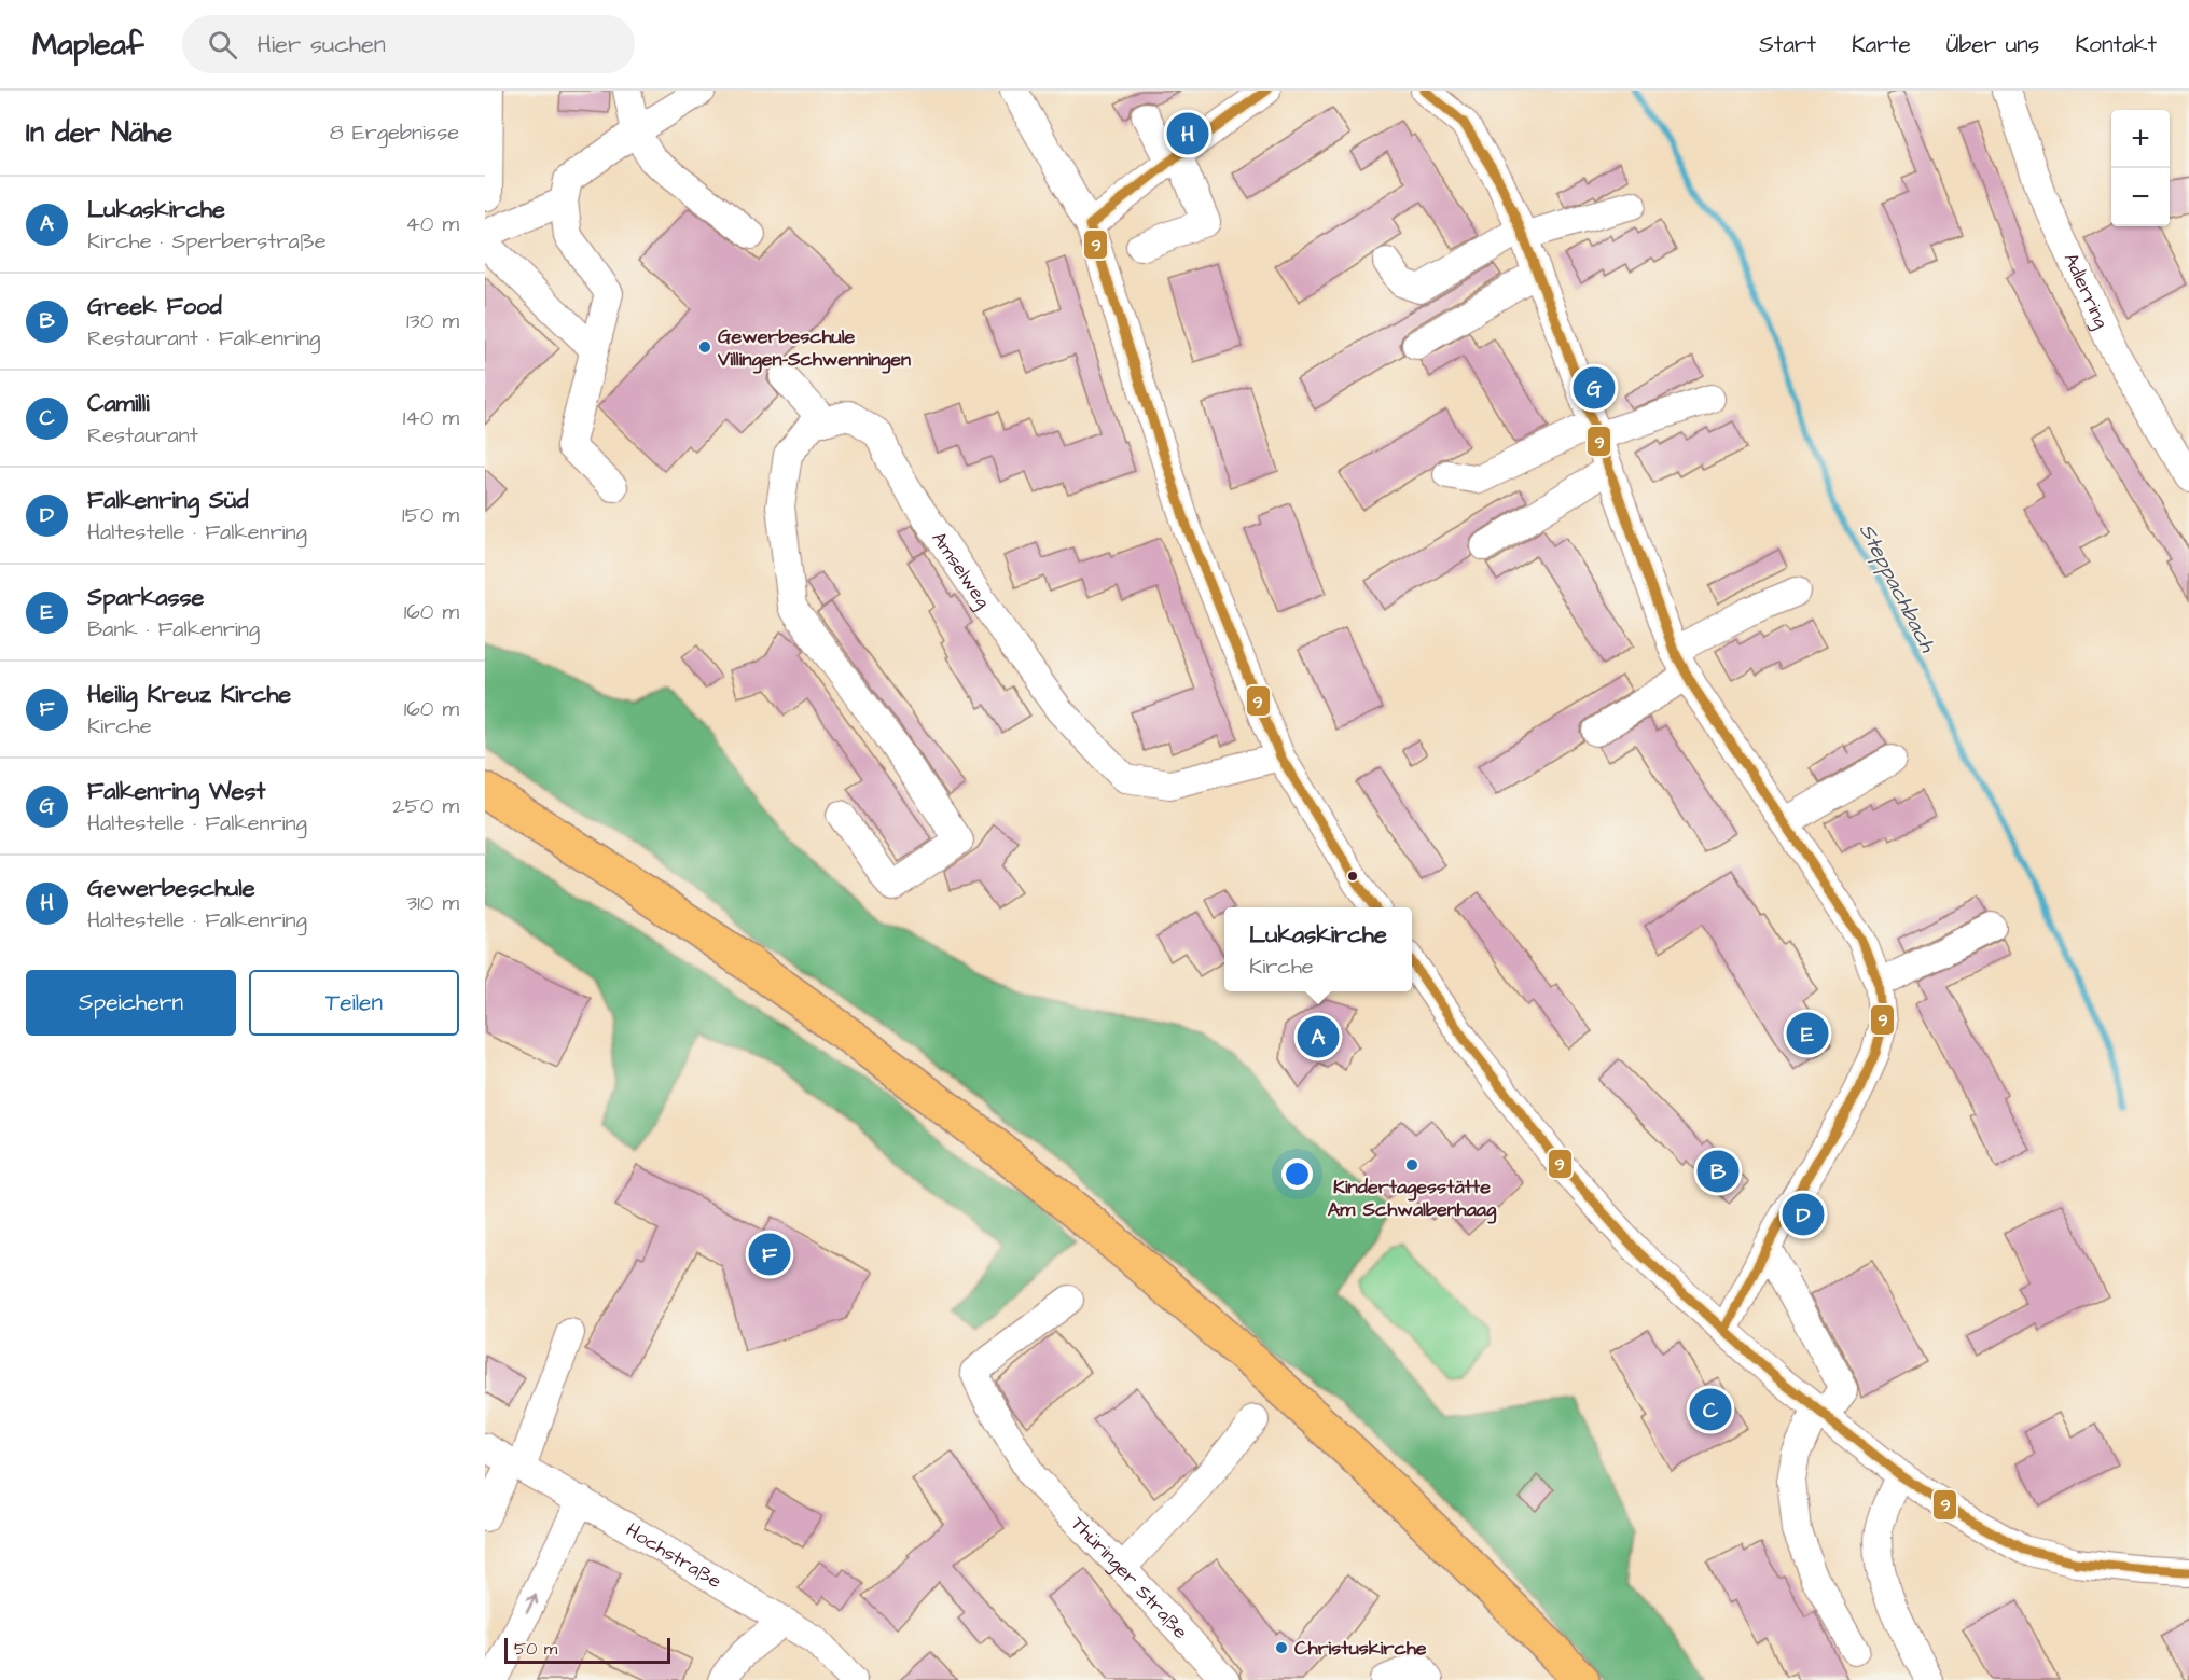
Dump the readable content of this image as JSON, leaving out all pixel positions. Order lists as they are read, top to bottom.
{
  "streets": {
    "street": [
      "Adlerring",
      "Amselweg",
      "Hochstraße",
      "Thüringer Straße"
    ]
  },
  "water": ["Steppachbach"],
  "places": ["Gewerbeschule Villingen-Schwenningen", "Kindertagesstätte Am Schwalbenhaag", "Christuskirche"],
  "lines": ["transit line 9"],
  "scale_bar": "50 m",
  "page": {
    "header": "Mapleaf",
    "search": "Hier suchen",
    "nav": [
      "Start",
      "Karte",
      "Über uns",
      "Kontakt"
    ],
    "heading": ["In der Nähe", "8 Ergebnisse"],
    "map_buttons": ["+", "−"],
    "pins": [
      "H",
      "G",
      "E",
      "A",
      "B",
      "D",
      "F",
      "C"
    ],
    "list": [
      {
        "mark": "A",
        "name": "Lukaskirche",
        "note": "Kirche · Sperberstraße",
        "value": "40 m"
      },
      {
        "mark": "B",
        "name": "Greek Food",
        "note": "Restaurant · Falkenring",
        "value": "130 m"
      },
      {
        "mark": "C",
        "name": "Camilli",
        "note": "Restaurant",
        "value": "140 m"
      },
      {
        "mark": "D",
        "name": "Falkenring Süd",
        "note": "Haltestelle · Falkenring",
        "value": "150 m"
      },
      {
        "mark": "E",
        "name": "Sparkasse",
        "note": "Bank · Falkenring",
        "value": "160 m"
      },
      {
        "mark": "F",
        "name": "Heilig Kreuz Kirche",
        "note": "Kirche",
        "value": "160 m"
      },
      {
        "mark": "G",
        "name": "Falkenring West",
        "note": "Haltestelle · Falkenring",
        "value": "250 m"
      },
      {
        "mark": "H",
        "name": "Gewerbeschule",
        "note": "Haltestelle · Falkenring",
        "value": "310 m"
      }
    ],
    "popup": ["Lukaskirche", "Kirche"],
    "buttons": ["Speichern", "Teilen"],
    "scale": "50 m"
  }
}
